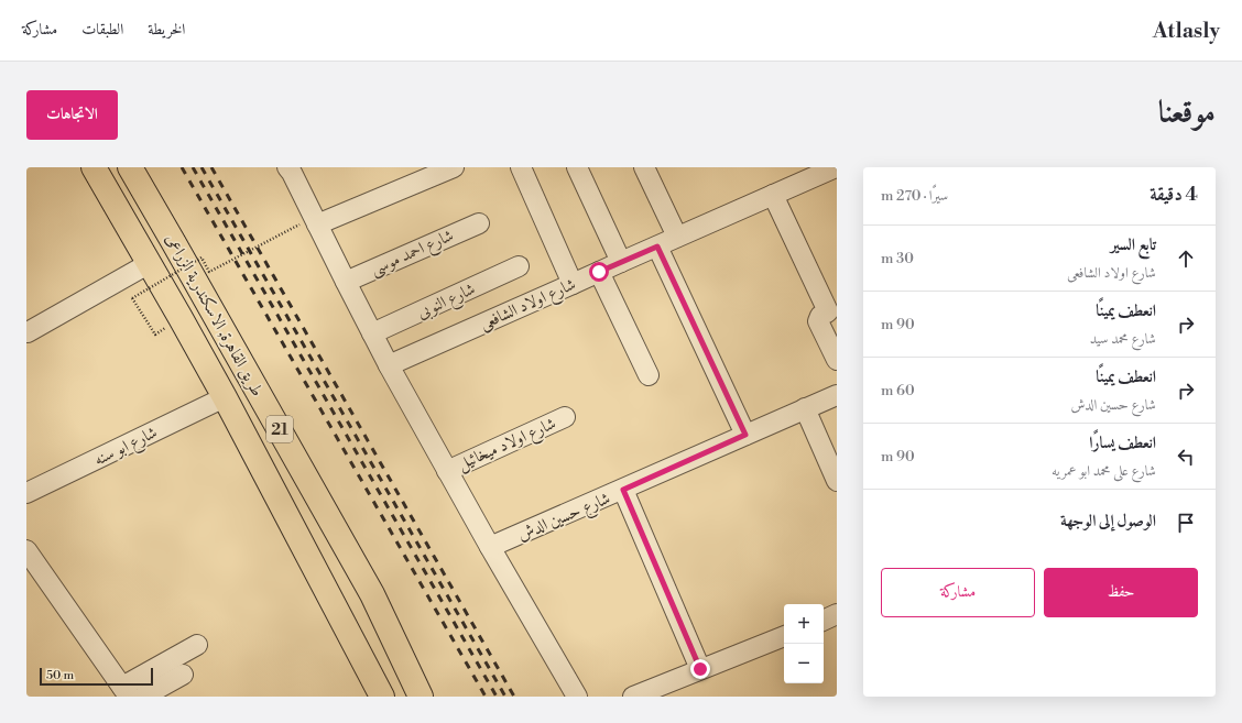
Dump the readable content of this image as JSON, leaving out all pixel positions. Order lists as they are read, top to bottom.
{
  "streets": {
    "highway": ["طريق القاهرة, الاسكندرية الزراعى", "21"],
    "street": [
      "شارع احمد موسى",
      "شارع النوبى",
      "شارع اولاد الشافعى",
      "شارع اولاد ميخائيل",
      "شارع ابو سنه",
      "شارع حسين الدش"
    ]
  },
  "crossings": [
    ["طريق القاهرة, الاسكندرية الزراعى", "شارع ابو سنه"]
  ],
  "scale_bar": "50 m",
  "page": {
    "header": "Atlasly",
    "nav": ["الخريطة", "الطبقات", "مشاركة"],
    "title": "موقعنا",
    "buttons": [
      "الاتجاهات",
      ["حفظ", "مشاركة"]
    ],
    "heading": ["4 دقيقة", "سيرًا · 270 m"],
    "list": [
      ["تابع السير", "شارع اولاد الشافعى", "30 m"],
      ["انعطف يمينًا", "شارع محمد سيد", "90 m"],
      ["انعطف يمينًا", "شارع حسين الدش", "60 m"],
      ["انعطف يسارًا", "شارع على محمد ابو عمريه", "90 m"],
      "الوصول إلى الوجهة"
    ],
    "map_buttons": ["+", "−"],
    "scale": "50 m"
  }
}
